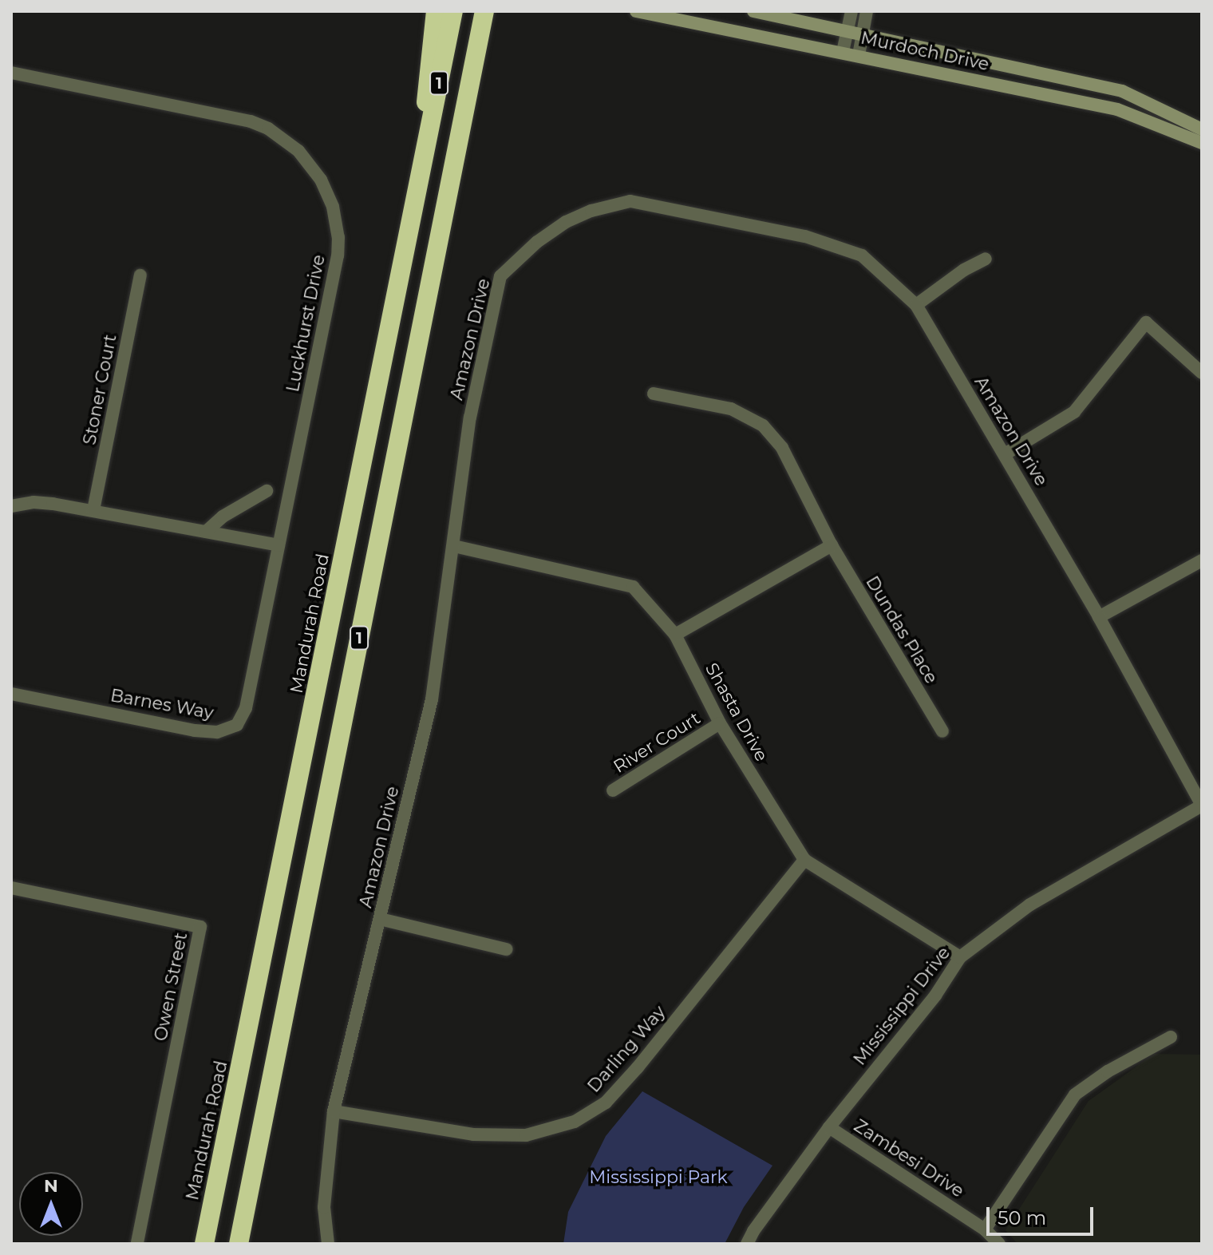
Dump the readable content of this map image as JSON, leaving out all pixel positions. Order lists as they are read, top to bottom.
{
  "streets": {
    "highway": ["1", "Mandurah Road"],
    "main road": ["Murdoch Drive"],
    "street": [
      "Luckhurst Drive",
      "Amazon Drive",
      "Stoner Court",
      "Dundas Place",
      "Barnes Way",
      "Shasta Drive",
      "River Court",
      "Owen Street",
      "Mississippi Drive",
      "Darling Way",
      "Zambesi Drive"
    ]
  },
  "crossings": [
    ["Luckhurst Drive", "Barnes Way"],
    ["Amazon Drive", "Shasta Drive"],
    ["Amazon Drive", "Mississippi Drive"],
    ["Amazon Drive", "Darling Way"],
    ["Shasta Drive", "River Court"],
    ["Shasta Drive", "Mississippi Drive"],
    ["Shasta Drive", "Darling Way"],
    ["Mississippi Drive", "Zambesi Drive"]
  ],
  "parks": ["Mississippi Park"],
  "scale_bar": "50 m",
  "north": "top"
}
